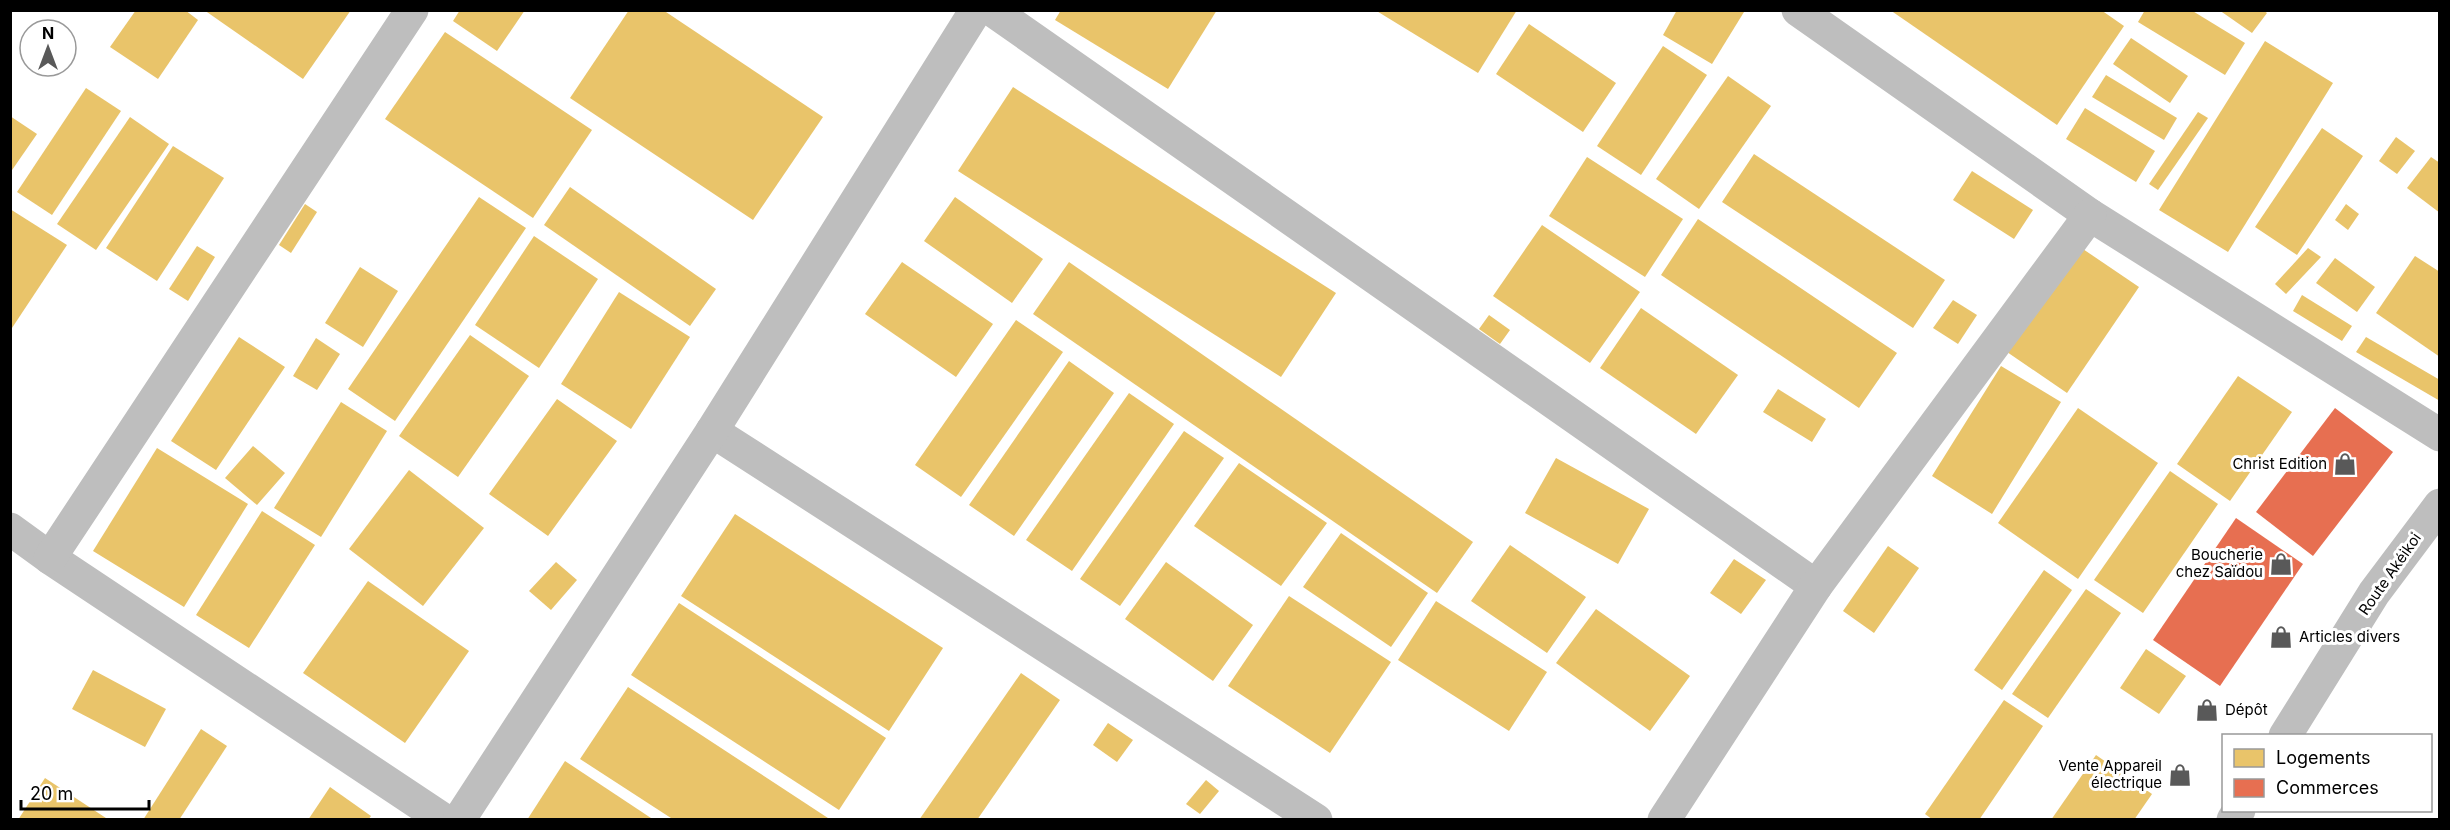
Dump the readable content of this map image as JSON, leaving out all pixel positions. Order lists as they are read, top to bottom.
{
  "streets": {
    "street": ["Route Akéikoi"]
  },
  "places": {
    "shop": [
      "Christ Edition",
      "Boucherie chez Saïdou",
      "Articles divers",
      "Dépôt",
      "Vente Appareil électrique"
    ]
  },
  "legend": ["Logements", "Commerces"],
  "scale_bar": "20 m",
  "north": "top"
}
